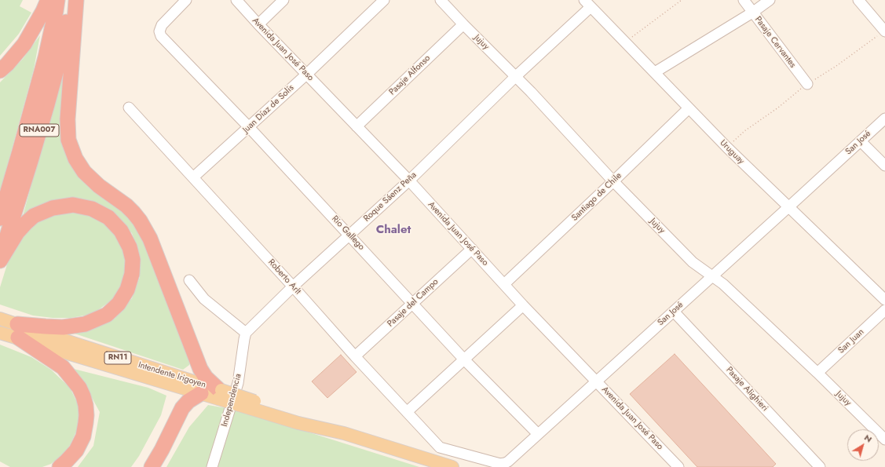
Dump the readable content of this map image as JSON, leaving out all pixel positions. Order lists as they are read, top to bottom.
{
  "streets": {
    "highway": ["RNA007"],
    "main road": ["RN11", "Intendente Irigoyen"],
    "street": [
      "Jujuy",
      "Pasaje Cervantes",
      "Avenida Juan José Paso",
      "Pasaje Alfonso",
      "Juan Díaz de Solís",
      "San José",
      "Uruguay",
      "Roque Sáenz Peña",
      "Santiago de Chile",
      "Rio Gallego",
      "Roberto Arlt",
      "Pasaje del Campo",
      "San Juan",
      "Pasaje Alighieri",
      "Independencia"
    ]
  },
  "crossings": [
    ["Jujuy", "Pasaje Alfonso"],
    ["Jujuy", "San José"],
    ["Jujuy", "Roque Sáenz Peña"],
    ["Jujuy", "Santiago de Chile"],
    ["Jujuy", "San Juan"],
    ["Avenida Juan José Paso", "Pasaje Alfonso"],
    ["Avenida Juan José Paso", "Juan Díaz de Solís"],
    ["Avenida Juan José Paso", "San José"],
    ["Avenida Juan José Paso", "Roque Sáenz Peña"],
    ["Avenida Juan José Paso", "Santiago de Chile"],
    ["Avenida Juan José Paso", "Pasaje del Campo"],
    ["Juan Díaz de Solís", "Rio Gallego"],
    ["Juan Díaz de Solís", "Roberto Arlt"],
    ["San José", "Uruguay"],
    ["San José", "Rio Gallego"],
    ["San José", "Roberto Arlt"],
    ["San José", "Pasaje Alighieri"],
    ["Uruguay", "Roque Sáenz Peña"],
    ["Uruguay", "Santiago de Chile"],
    ["Roque Sáenz Peña", "Rio Gallego"],
    ["Roque Sáenz Peña", "Roberto Arlt"],
    ["Roque Sáenz Peña", "Independencia"],
    ["Rio Gallego", "Pasaje del Campo"],
    ["Roberto Arlt", "Pasaje del Campo"]
  ],
  "districts": ["Chalet"],
  "north": "top right"
}
